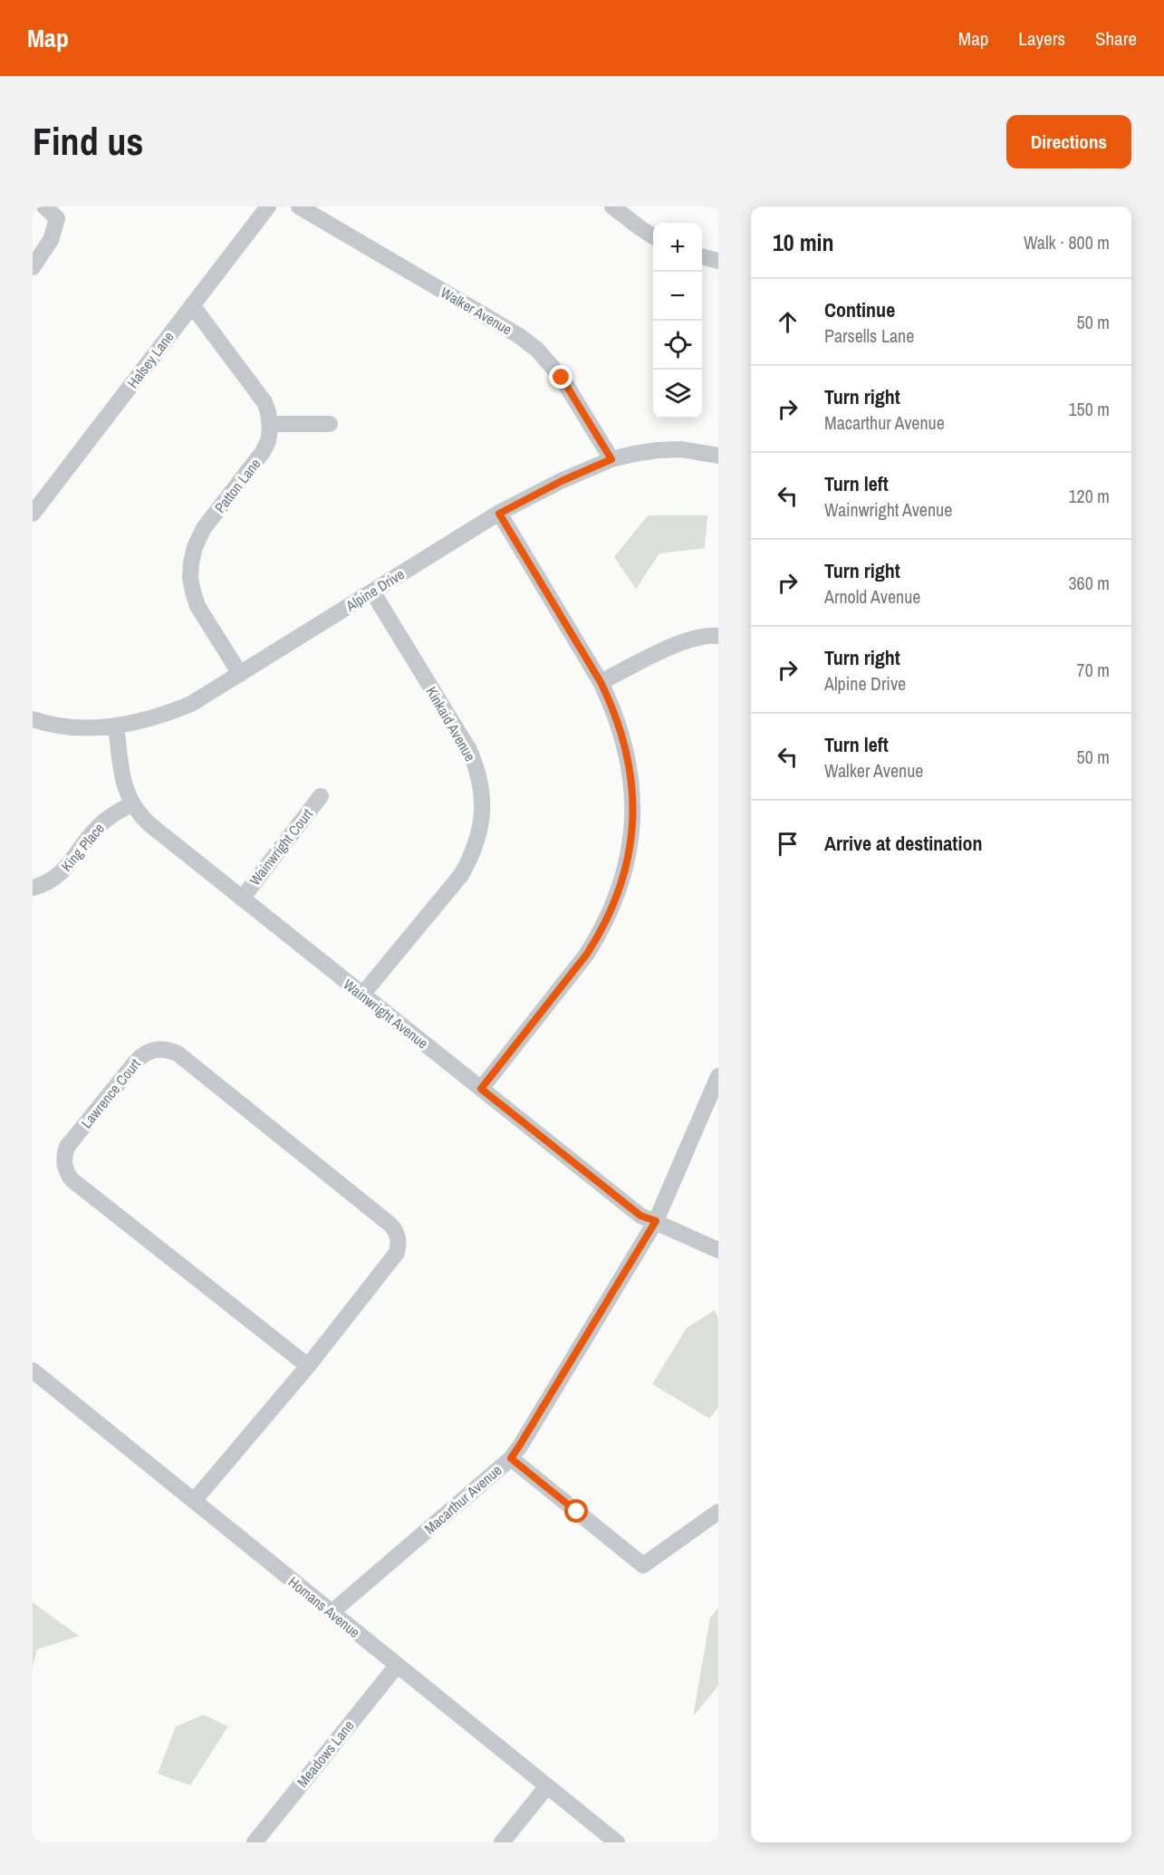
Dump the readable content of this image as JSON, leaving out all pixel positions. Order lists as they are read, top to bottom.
{
  "streets": {
    "street": [
      "Walker Avenue",
      "Halsey Lane",
      "Patton Lane",
      "Alpine Drive",
      "Kinkaid Avenue",
      "King Place",
      "Wainwright Court",
      "Wainwright Avenue",
      "Lawrence Court",
      "Macarthur Avenue",
      "Homans Avenue",
      "Meadows Lane"
    ]
  },
  "crossings": [
    ["Walker Avenue", "Alpine Drive"],
    ["Patton Lane", "Alpine Drive"],
    ["Alpine Drive", "Kinkaid Avenue"],
    ["Alpine Drive", "Wainwright Avenue"],
    ["Kinkaid Avenue", "Wainwright Avenue"],
    ["King Place", "Wainwright Avenue"],
    ["Wainwright Court", "Wainwright Avenue"],
    ["Wainwright Avenue", "Macarthur Avenue"],
    ["Lawrence Court", "Homans Avenue"],
    ["Macarthur Avenue", "Homans Avenue"],
    ["Homans Avenue", "Meadows Lane"]
  ],
  "page": {
    "header": "Map",
    "nav": ["Map", "Layers", "Share"],
    "buttons": "Directions",
    "title": "Find us",
    "heading": ["10 min", "Walk · 800 m"],
    "map_buttons": ["+", "−"],
    "list": [
      ["Continue", "Parsells Lane", "50 m"],
      ["Turn right", "Macarthur Avenue", "150 m"],
      ["Turn left", "Wainwright Avenue", "120 m"],
      ["Turn right", "Arnold Avenue", "360 m"],
      ["Turn right", "Alpine Drive", "70 m"],
      ["Turn left", "Walker Avenue", "50 m"],
      "Arrive at destination"
    ]
  }
}
